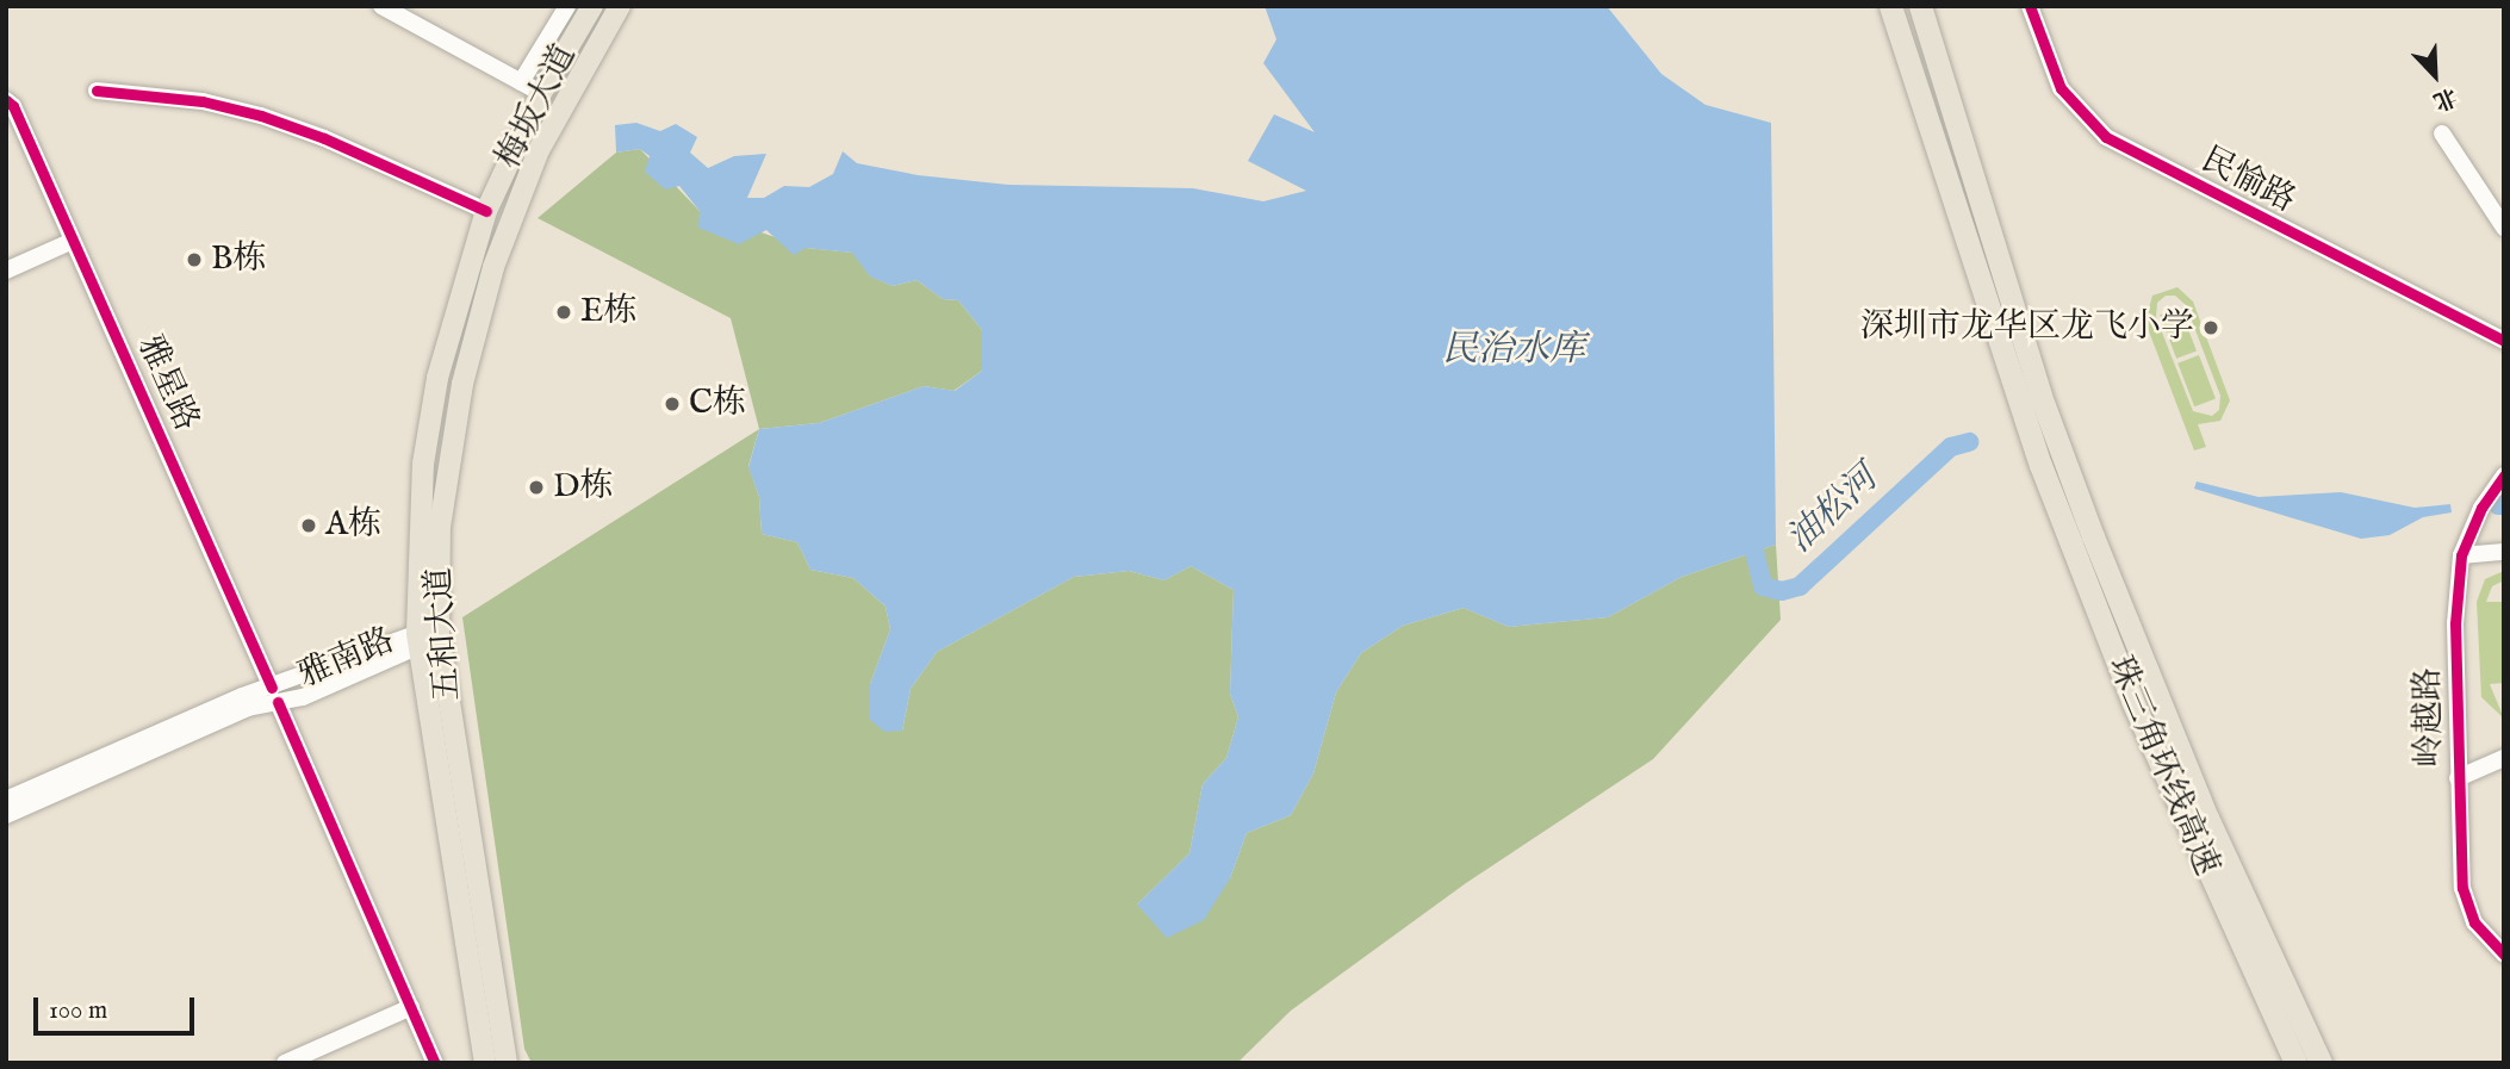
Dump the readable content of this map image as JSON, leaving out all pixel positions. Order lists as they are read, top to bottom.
{
  "streets": {
    "highway": ["珠三角环线高速"],
    "main road": ["梅坂大道", "五和大道"],
    "street": [
      "民愉路",
      "雅星路",
      "雅南路",
      "岭越路"
    ]
  },
  "crossings": [
    ["梅坂大道", "五和大道"],
    ["雅星路", "雅南路"],
    ["五和大道", "雅南路"]
  ],
  "water": ["民治水库", "油松河"],
  "places": [
    "B栋",
    "E栋",
    "深圳市龙华区龙飞小学",
    "C栋",
    "D栋",
    "A栋"
  ],
  "scale_bar": "100 m",
  "north": "bottom right"
}
